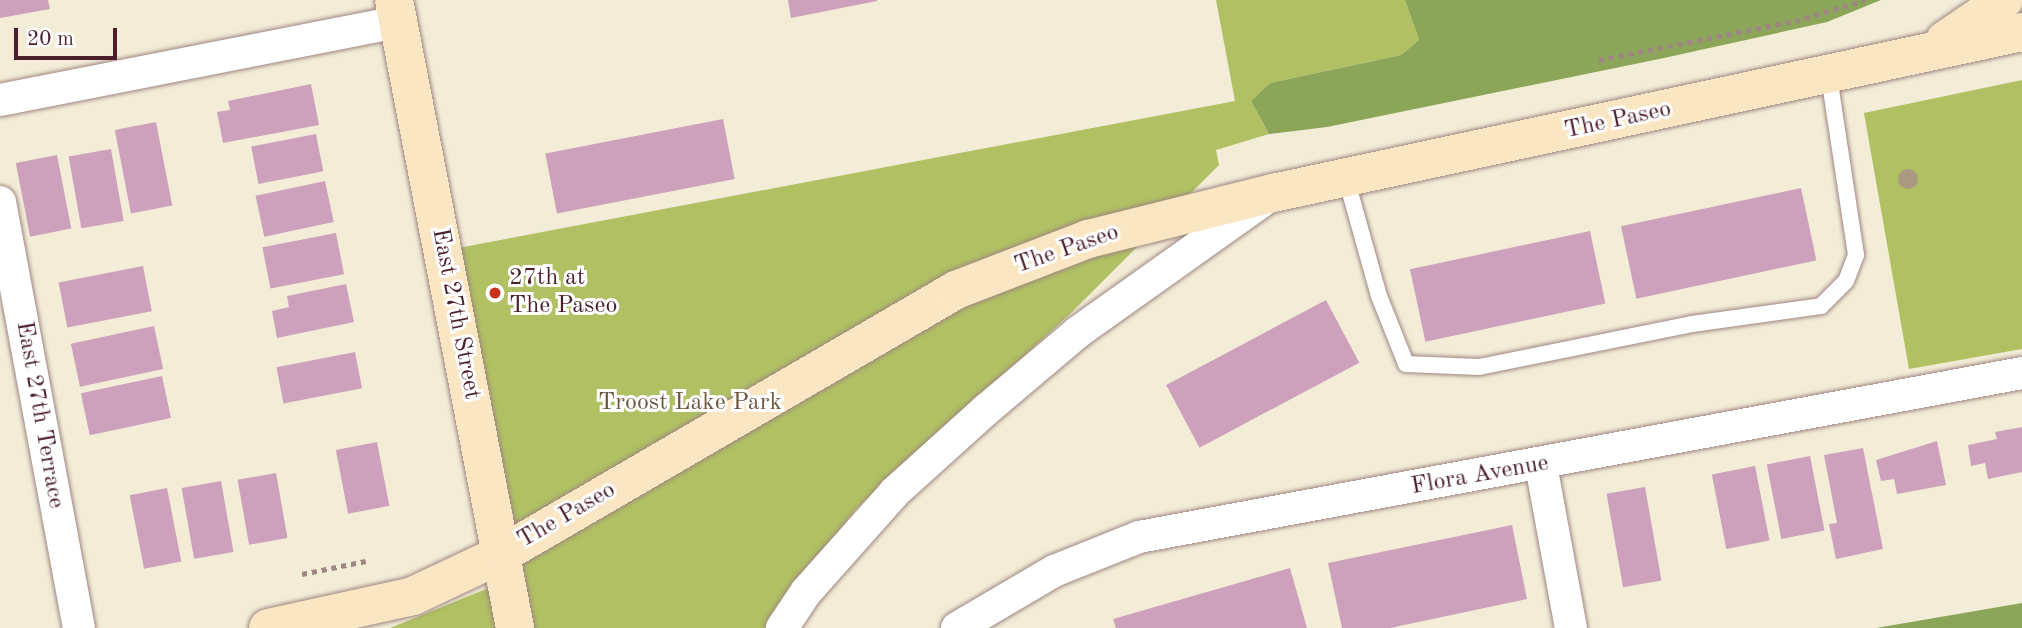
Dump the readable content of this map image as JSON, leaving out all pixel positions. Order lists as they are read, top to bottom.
{
  "streets": {
    "main road": ["The Paseo", "East 27th Street"],
    "street": ["East 27th Terrace", "Flora Avenue"]
  },
  "crossings": [
    ["The Paseo", "East 27th Street"]
  ],
  "parks": ["Troost Lake Park"],
  "places": ["27th at The Paseo"],
  "scale_bar": "20 m"
}
